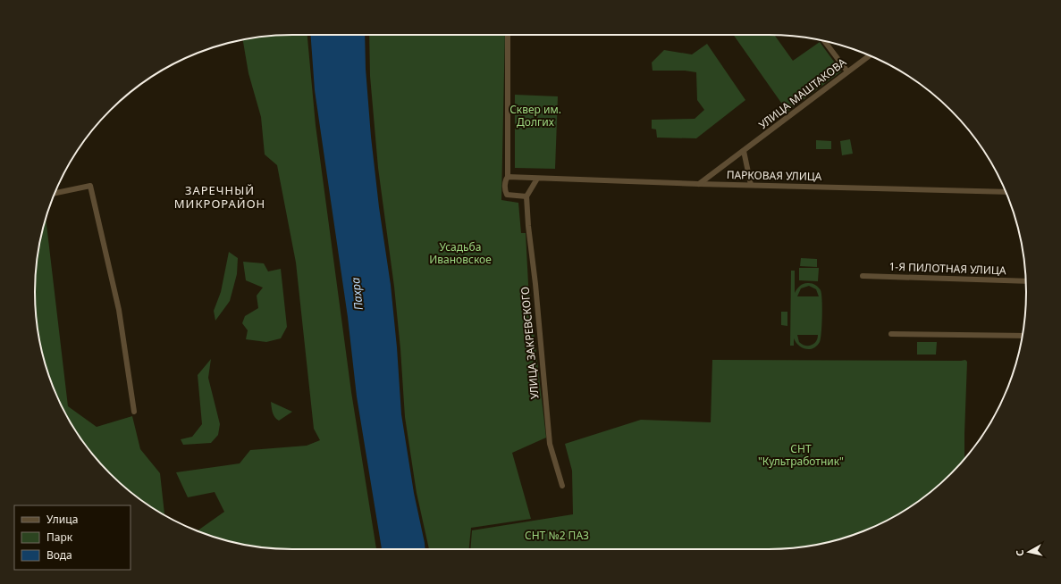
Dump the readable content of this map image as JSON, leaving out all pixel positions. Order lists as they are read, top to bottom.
{
  "streets": {
    "street": [
      "УЛИЦА МАШТАКОВА",
      "ПАРКОВАЯ УЛИЦА",
      "1-Я ПИЛОТНАЯ УЛИЦА",
      "УЛИЦА ЗАКРЕВСКОГО"
    ]
  },
  "crossings": [
    ["УЛИЦА МАШТАКОВА", "ПАРКОВАЯ УЛИЦА"]
  ],
  "districts": ["ЗАРЕЧНЫЙ МИКРОРАЙОН"],
  "water": ["Пахра"],
  "parks": [
    "Сквер им. Долгих",
    "Усадьба Ивановское",
    "СНТ \"Культработник\"",
    "СНТ №2 ПАЗ"
  ],
  "legend": ["Улица", "Парк", "Вода"],
  "north": "left"
}
